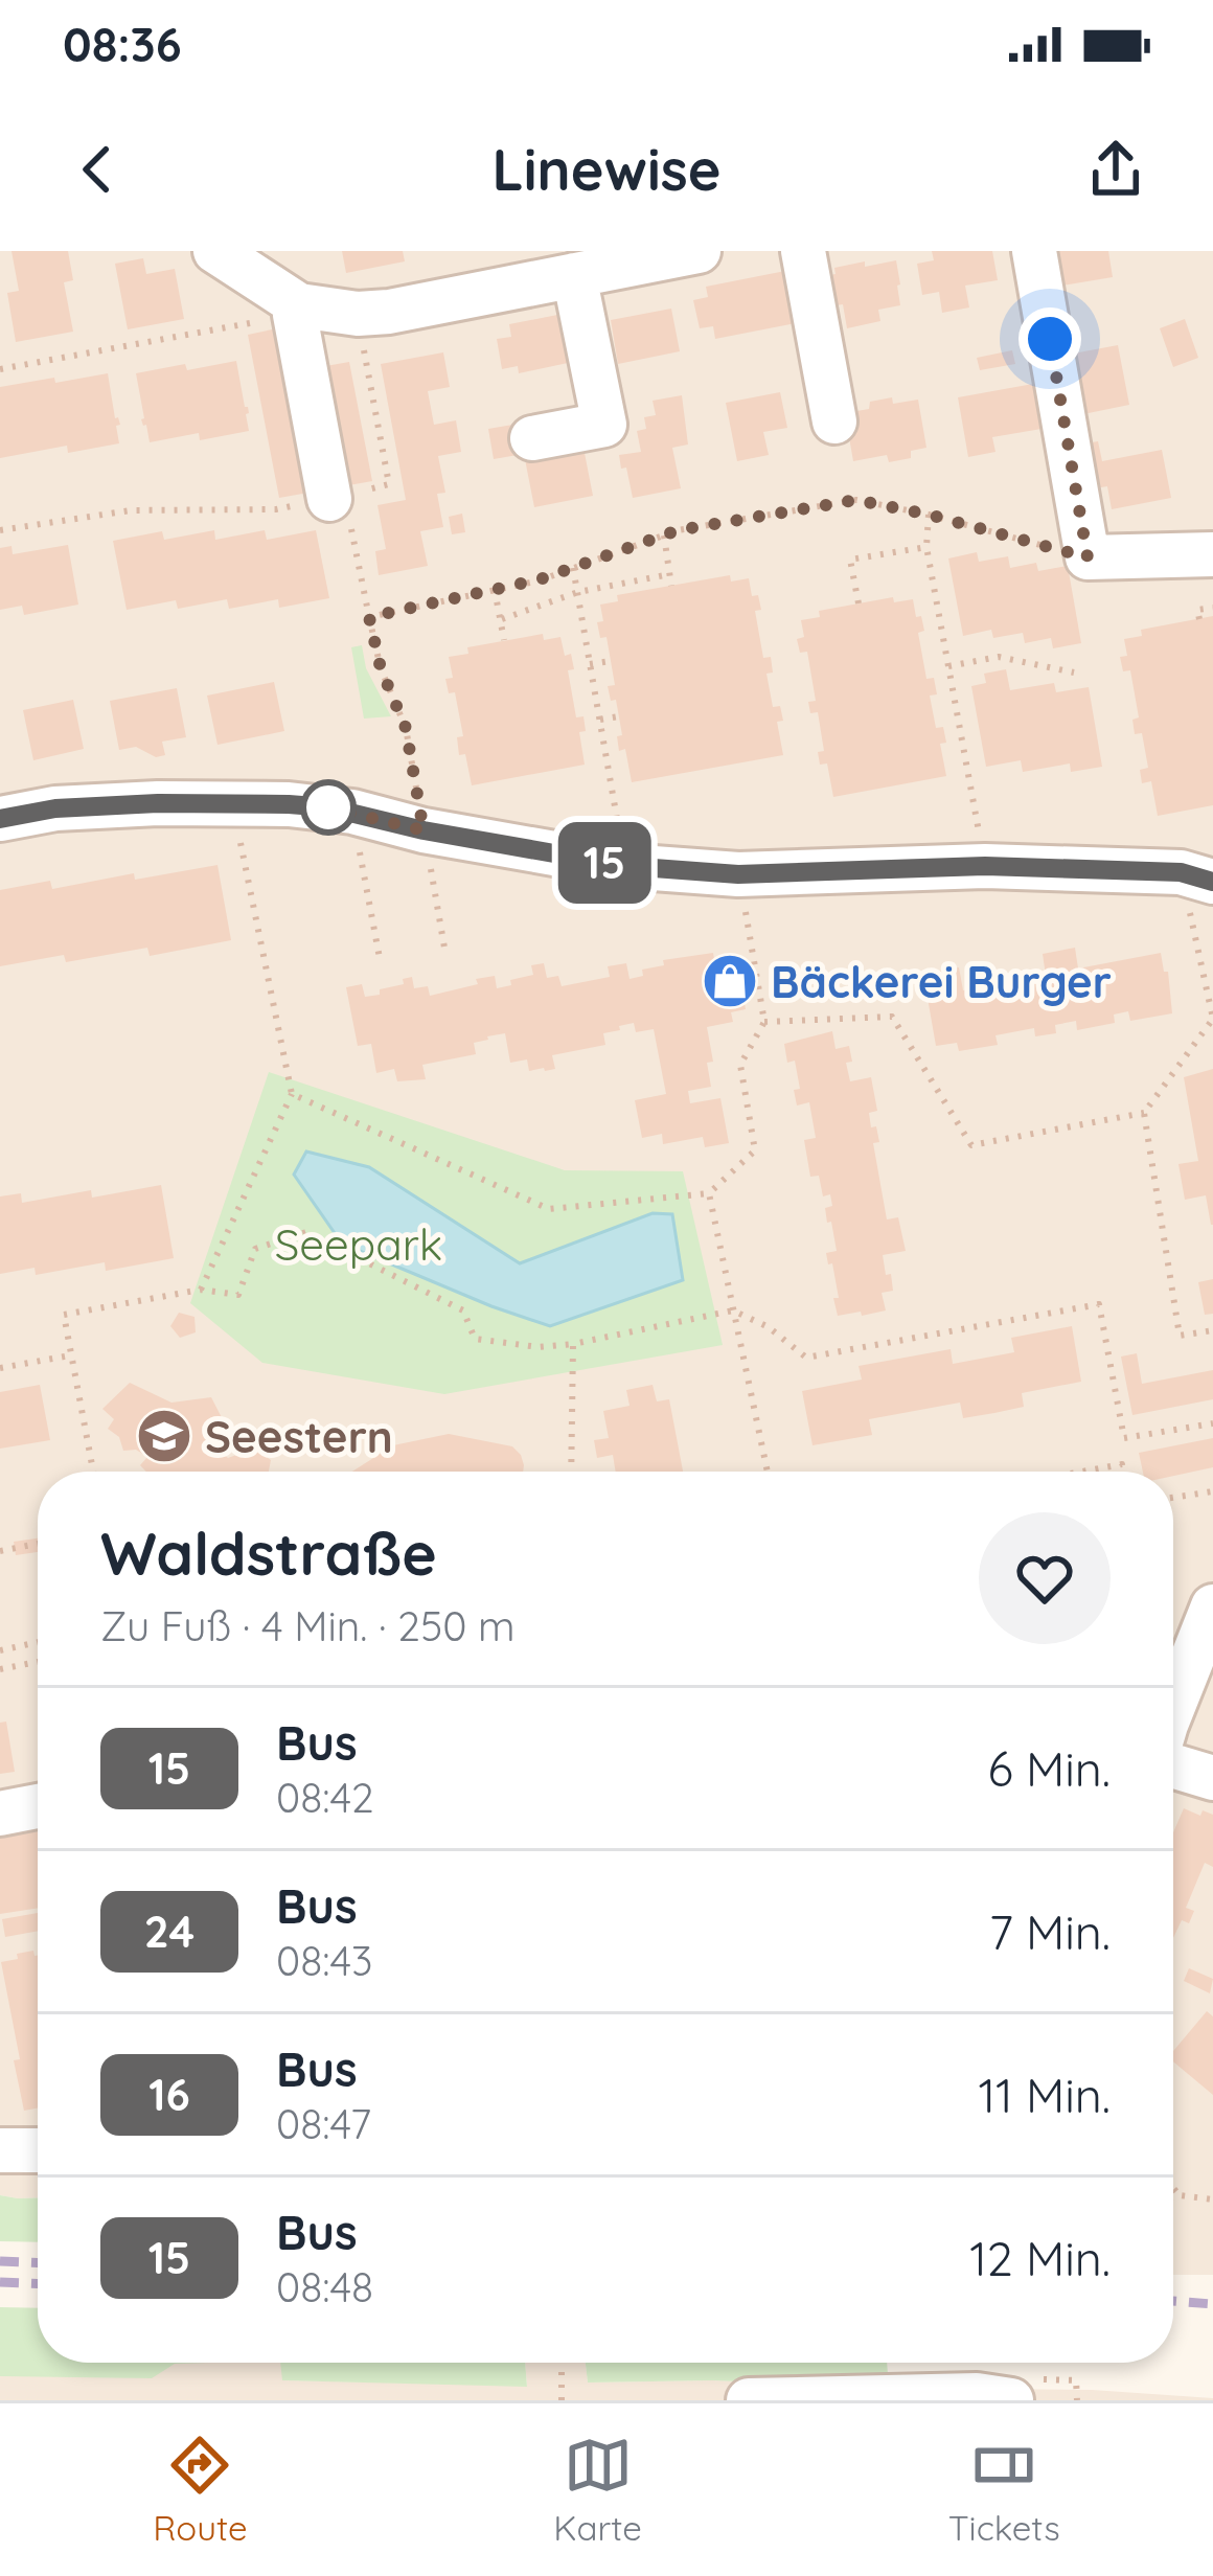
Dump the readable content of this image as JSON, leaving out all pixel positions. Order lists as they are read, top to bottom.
{
  "parks": ["Seepark"],
  "places": {
    "shop": ["Bäckerei Burger"],
    "school or university": ["Seestern"]
  },
  "lines": ["bus line 15"],
  "page": {
    "status": "08:36",
    "header": "Linewise",
    "on_map": "15",
    "heading": ["Waldstraße", "Zu Fuß · 4 Min. · 250 m"],
    "list": [
      {
        "mark": "15",
        "name": "Bus",
        "note": "08:42",
        "value": "6 Min."
      },
      {
        "mark": "24",
        "name": "Bus",
        "note": "08:43",
        "value": "7 Min."
      },
      {
        "mark": "16",
        "name": "Bus",
        "note": "08:47",
        "value": "11 Min."
      },
      {
        "mark": "15",
        "name": "Bus",
        "note": "08:48",
        "value": "12 Min."
      }
    ],
    "tabs": ["Route", "Karte", "Tickets"]
  }
}
